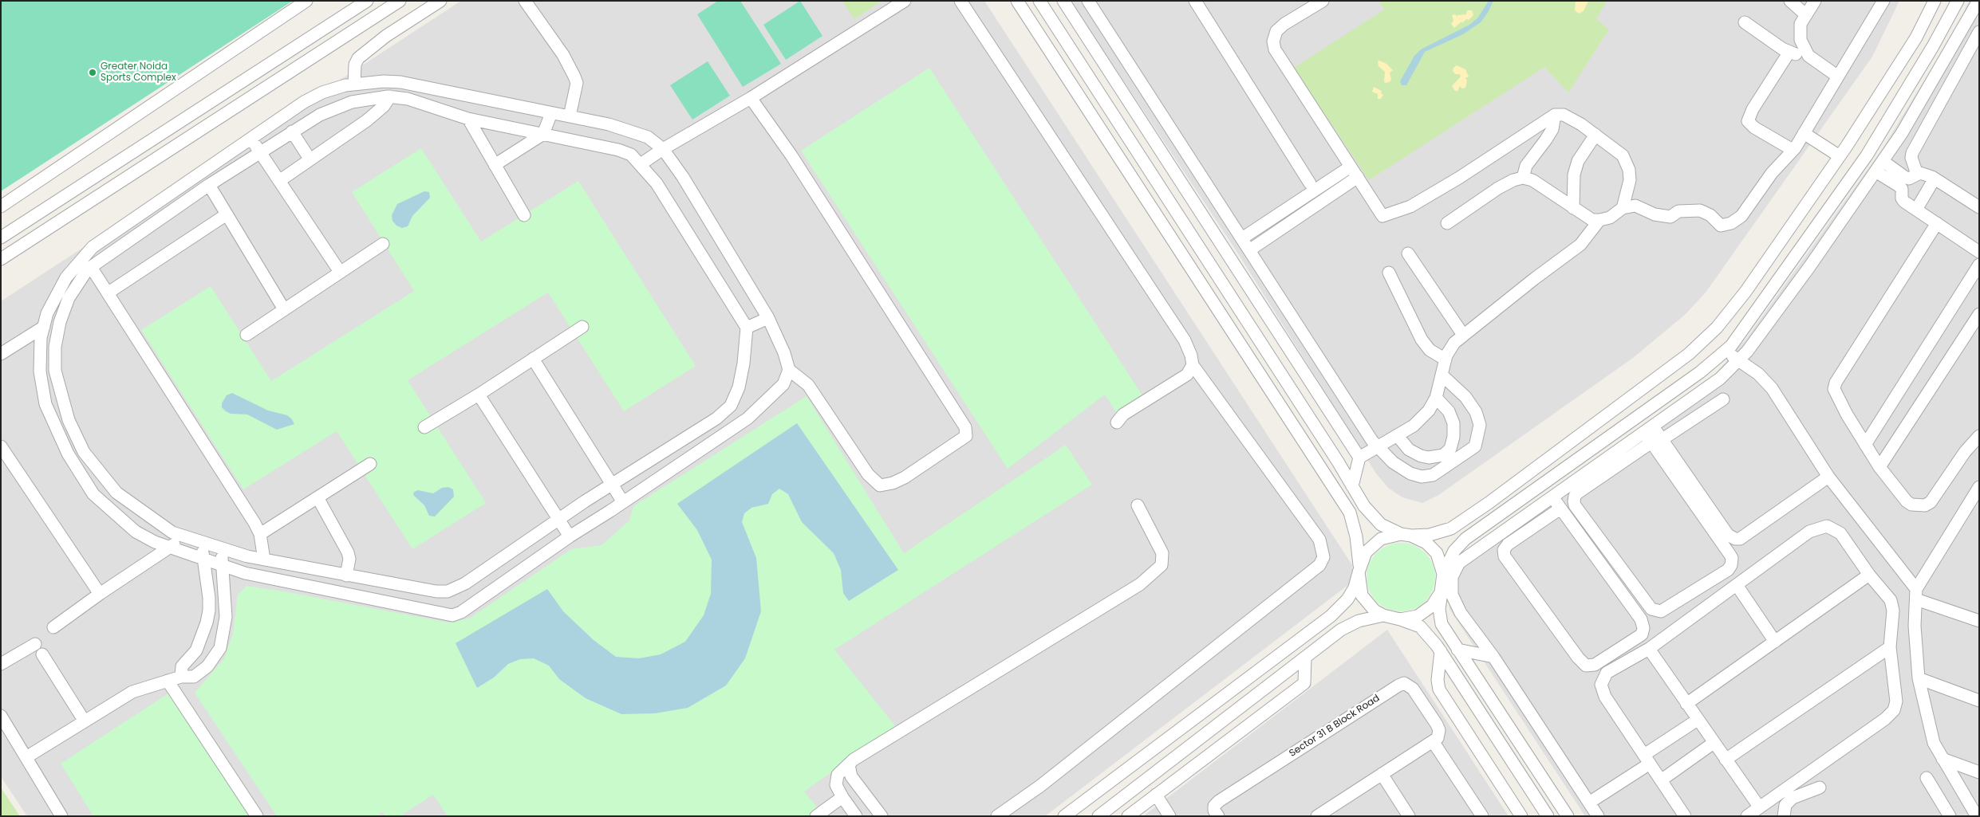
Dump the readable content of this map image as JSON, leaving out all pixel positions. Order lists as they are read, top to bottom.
{
  "streets": {
    "street": ["Sector 31 B Block Road"]
  },
  "places": ["Greater Noida Sports Complex"]
}
